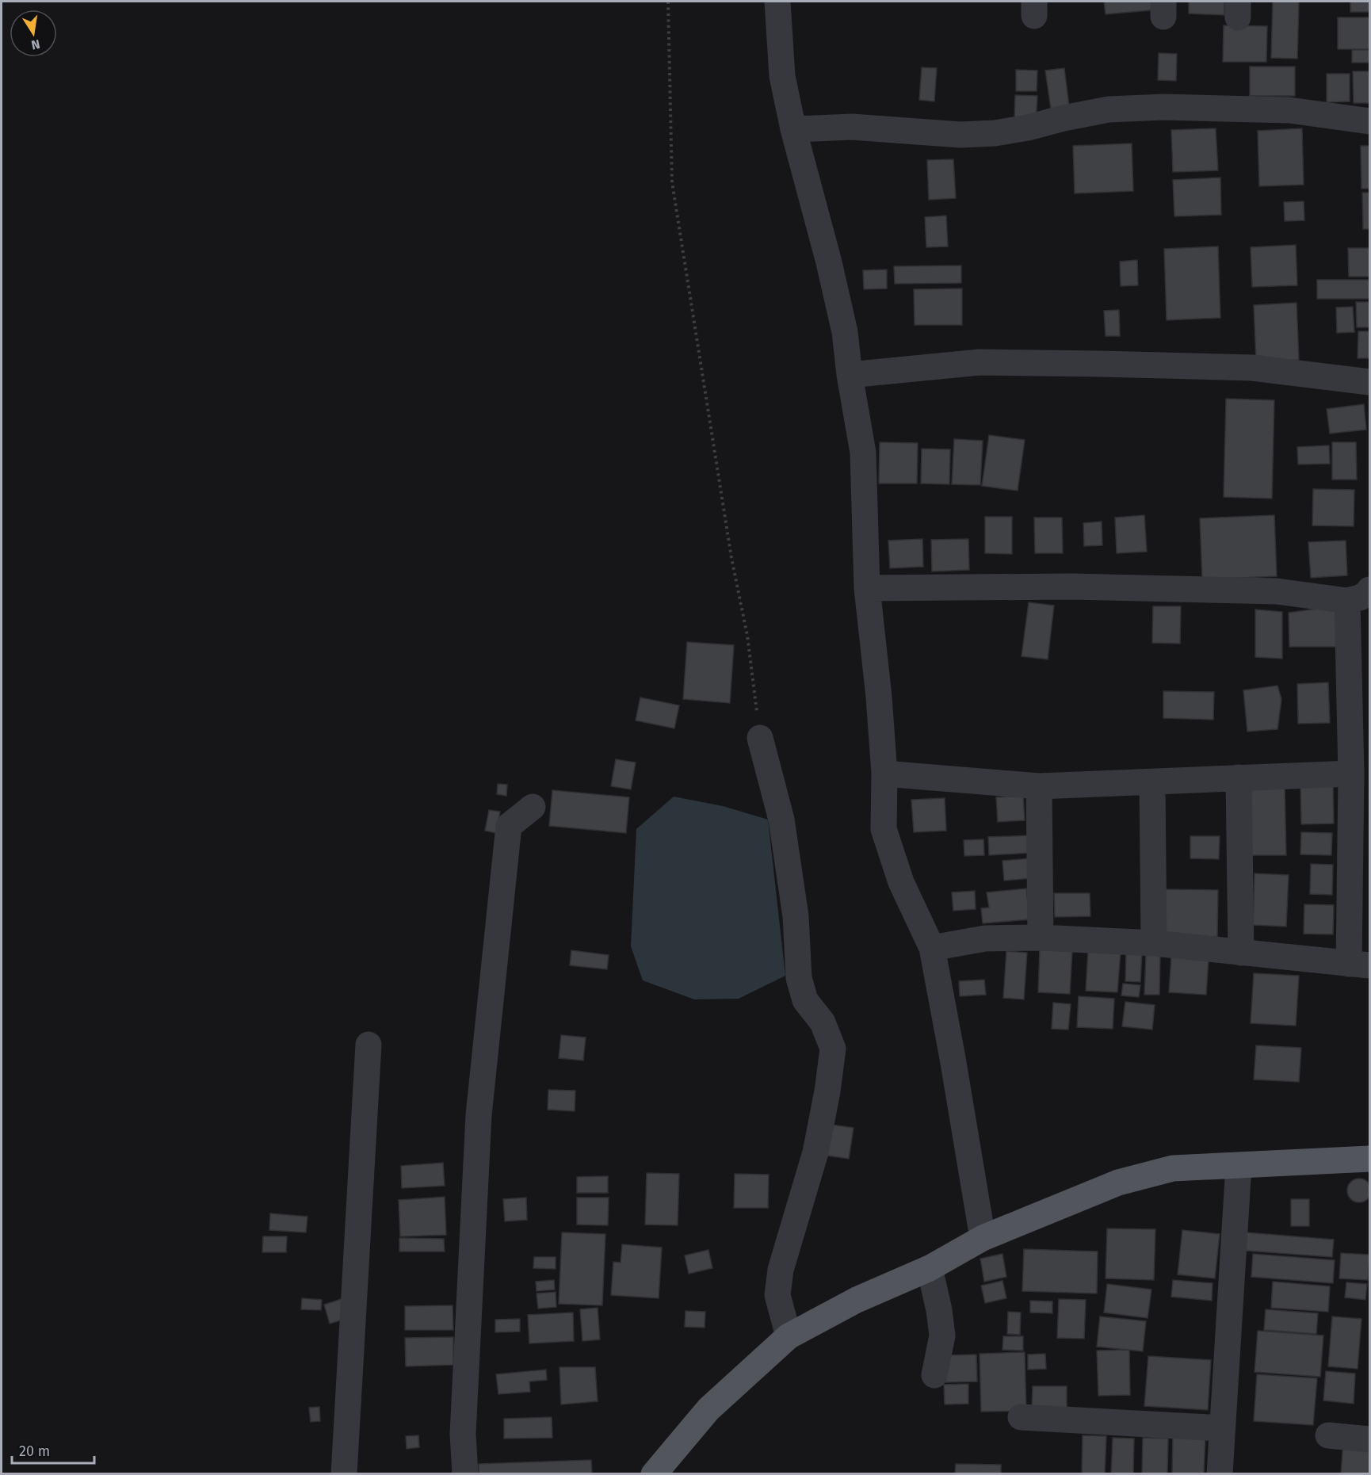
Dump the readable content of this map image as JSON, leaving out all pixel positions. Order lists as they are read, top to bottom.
{
  "scale_bar": "20 m",
  "north": "bottom"
}
